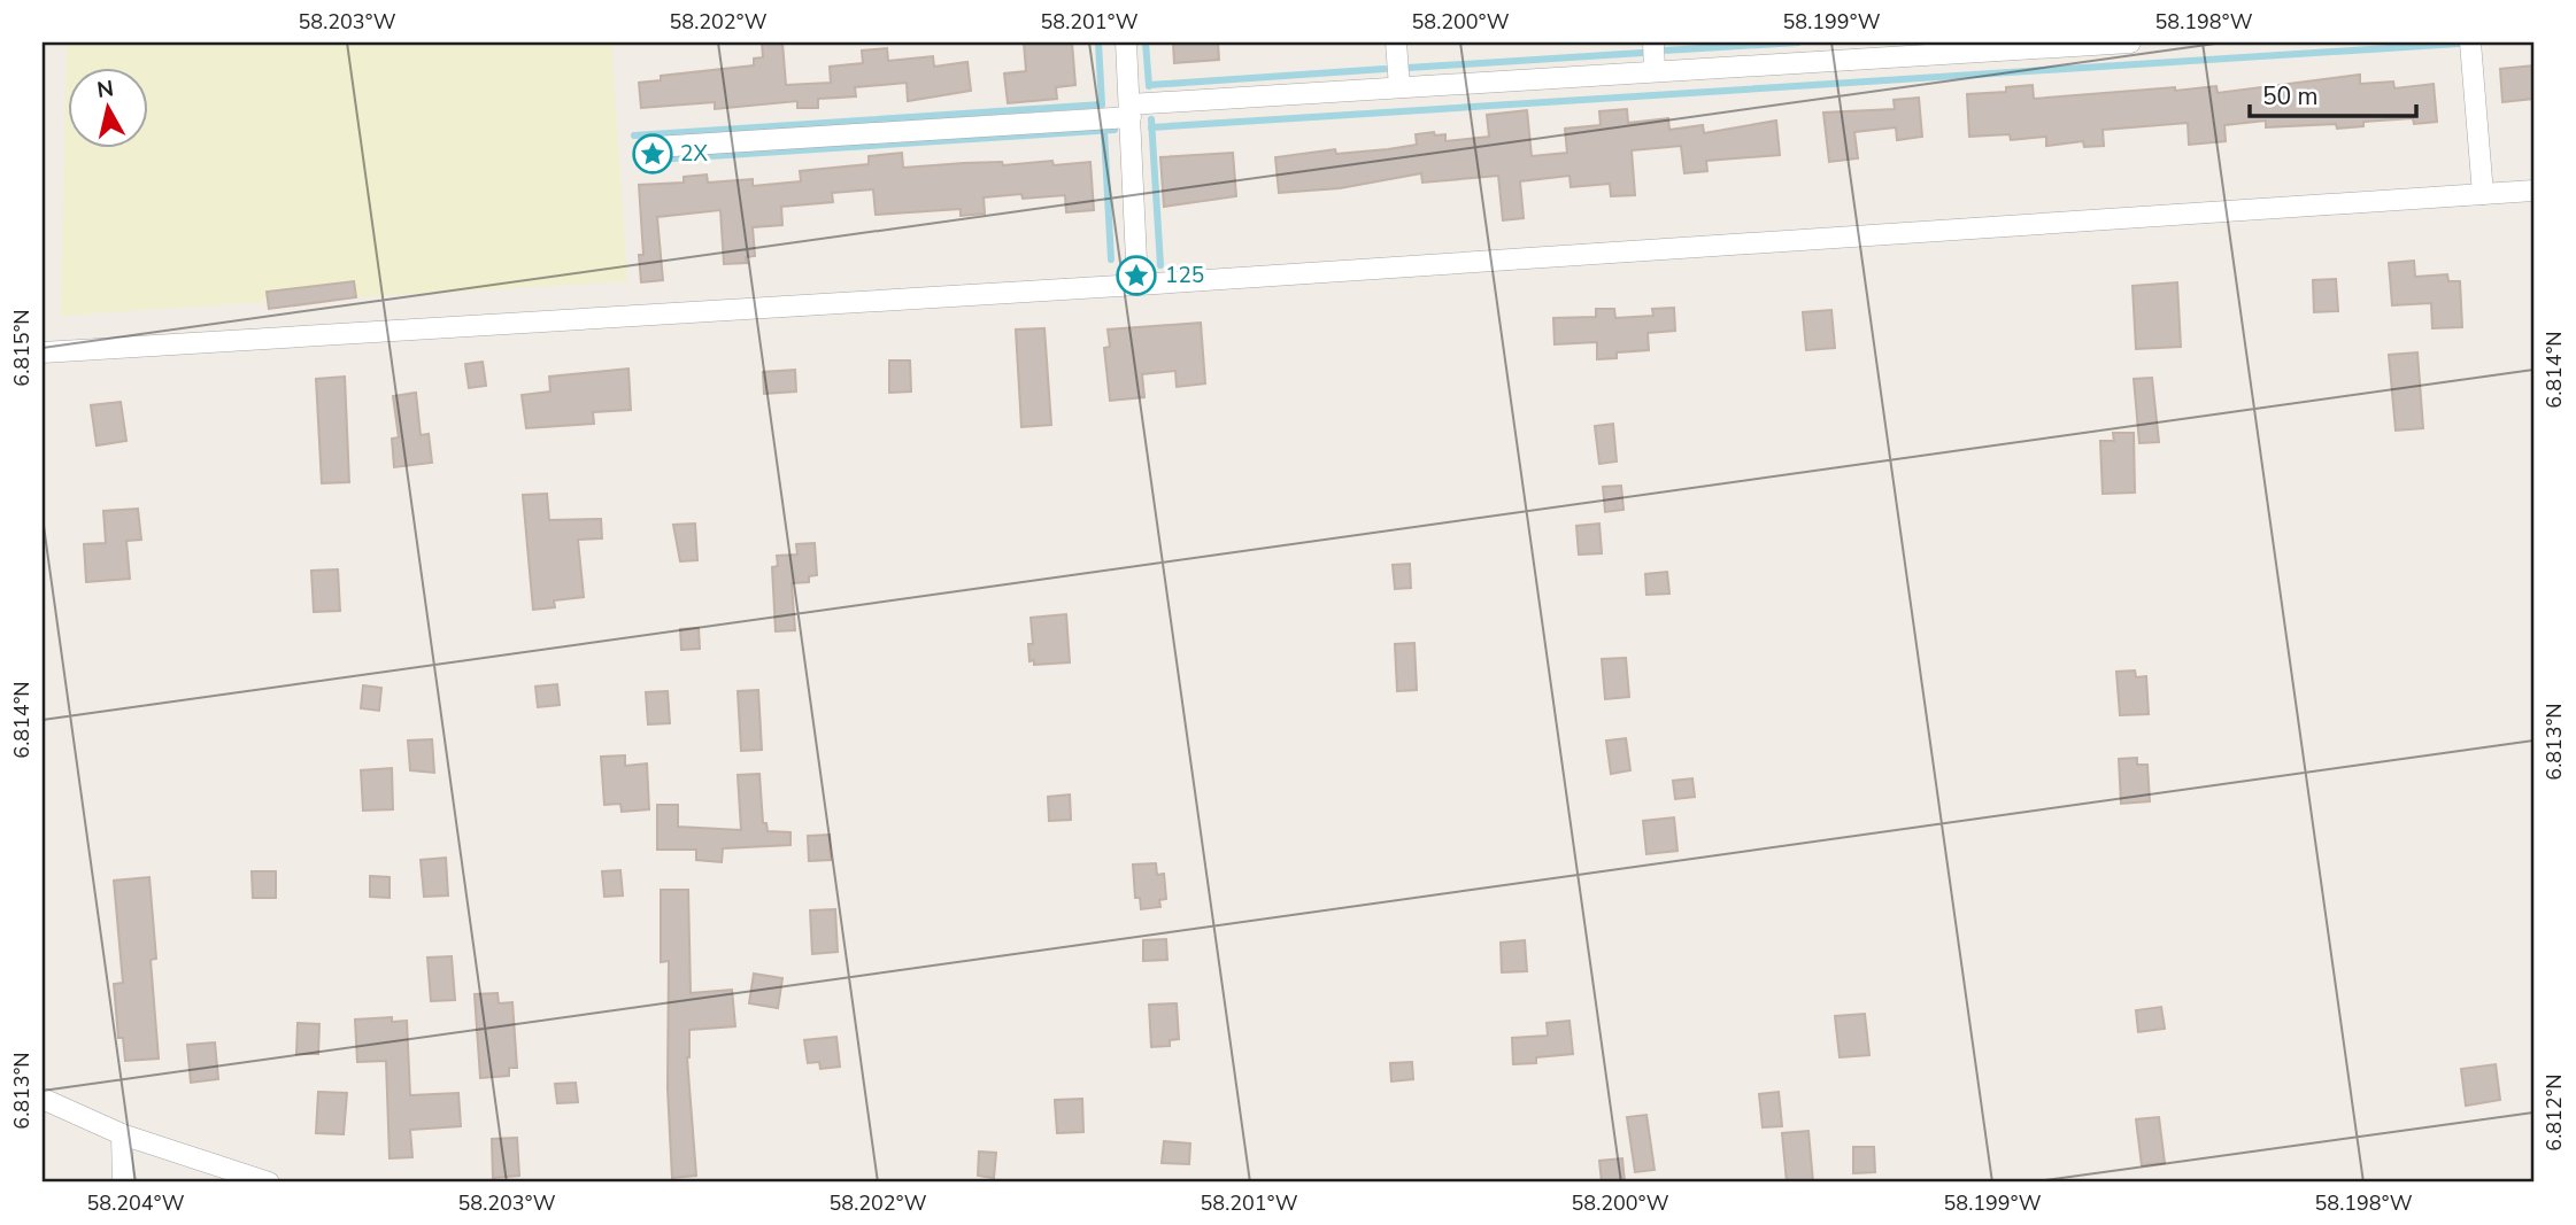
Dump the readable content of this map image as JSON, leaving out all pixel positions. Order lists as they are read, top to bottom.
{
  "places": {
    "place": ["2X", "125"]
  },
  "scale_bar": "50 m",
  "north": "top",
  "coordinates": [
    "58.203°W",
    "58.202°W",
    "58.201°W",
    "58.200°W",
    "58.199°W",
    "58.198°W",
    "6.815°N",
    "6.814°N",
    "6.813°N",
    "6.812°N",
    "58.204°W"
  ]
}
